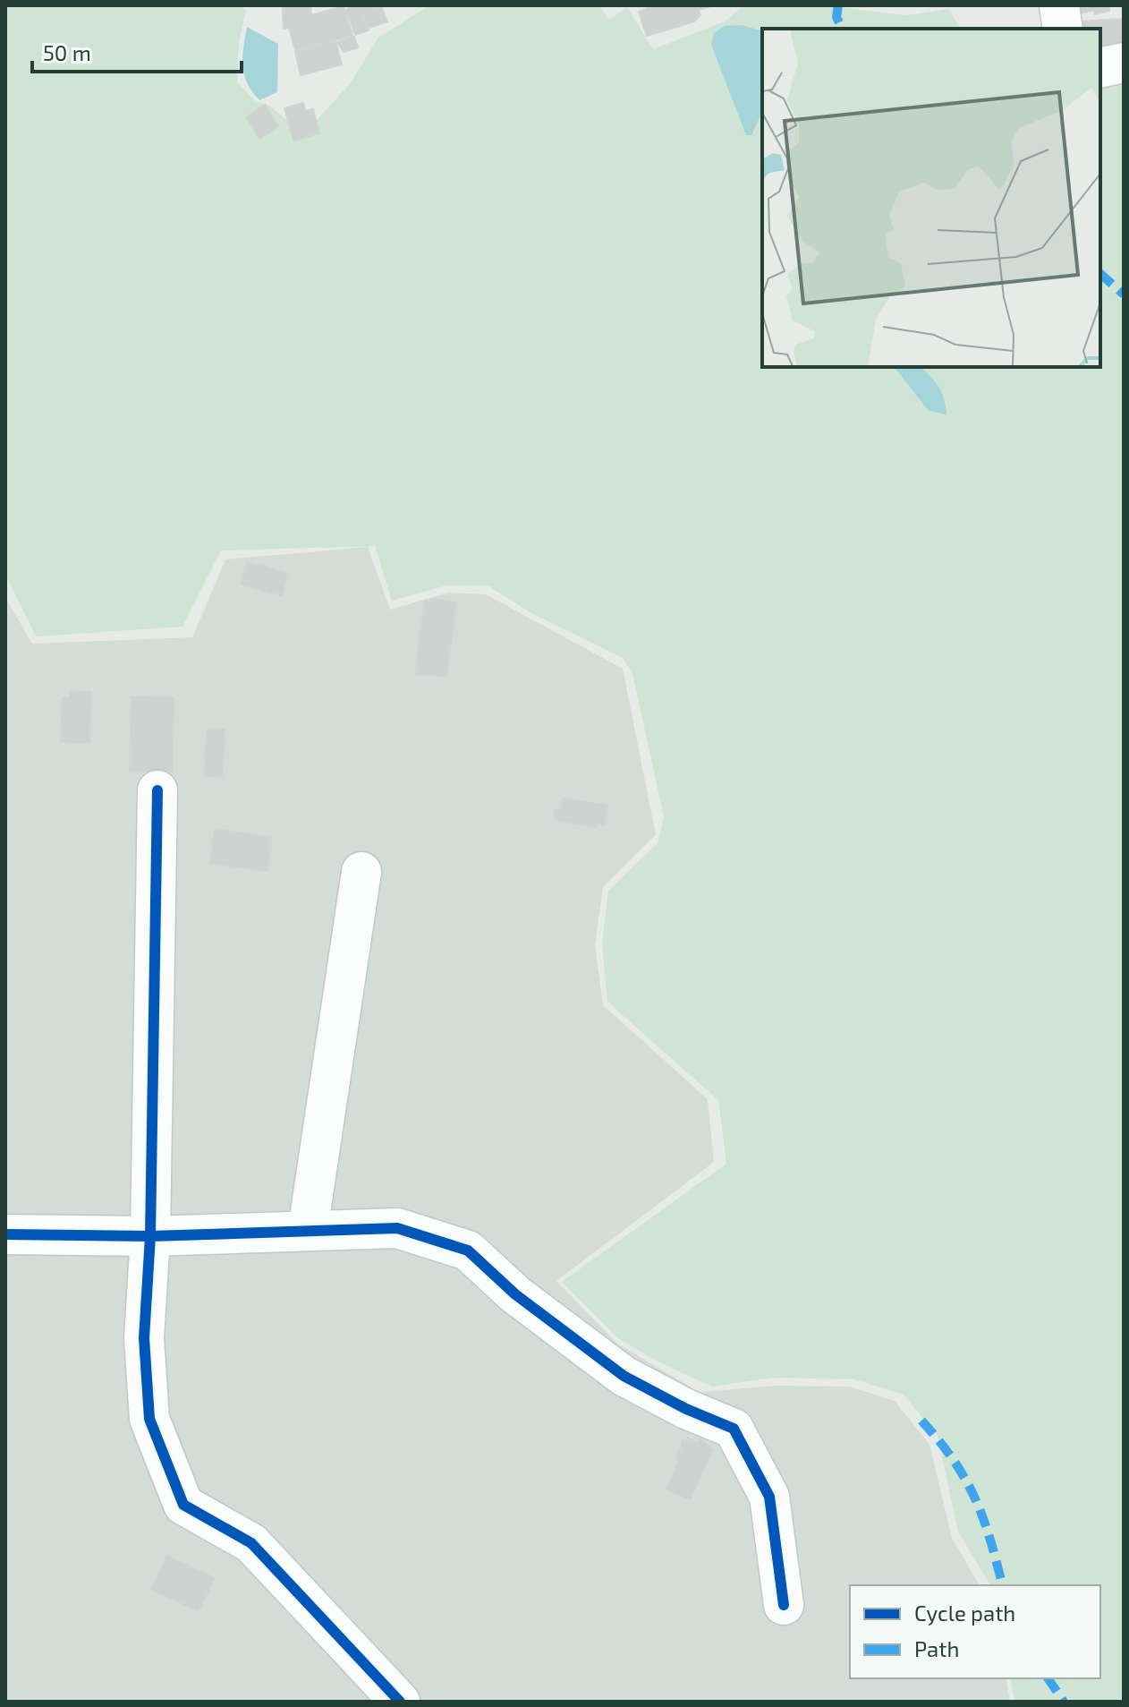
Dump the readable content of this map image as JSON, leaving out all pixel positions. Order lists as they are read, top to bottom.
{
  "legend": ["Cycle path", "Path"],
  "scale_bar": "50 m"
}
